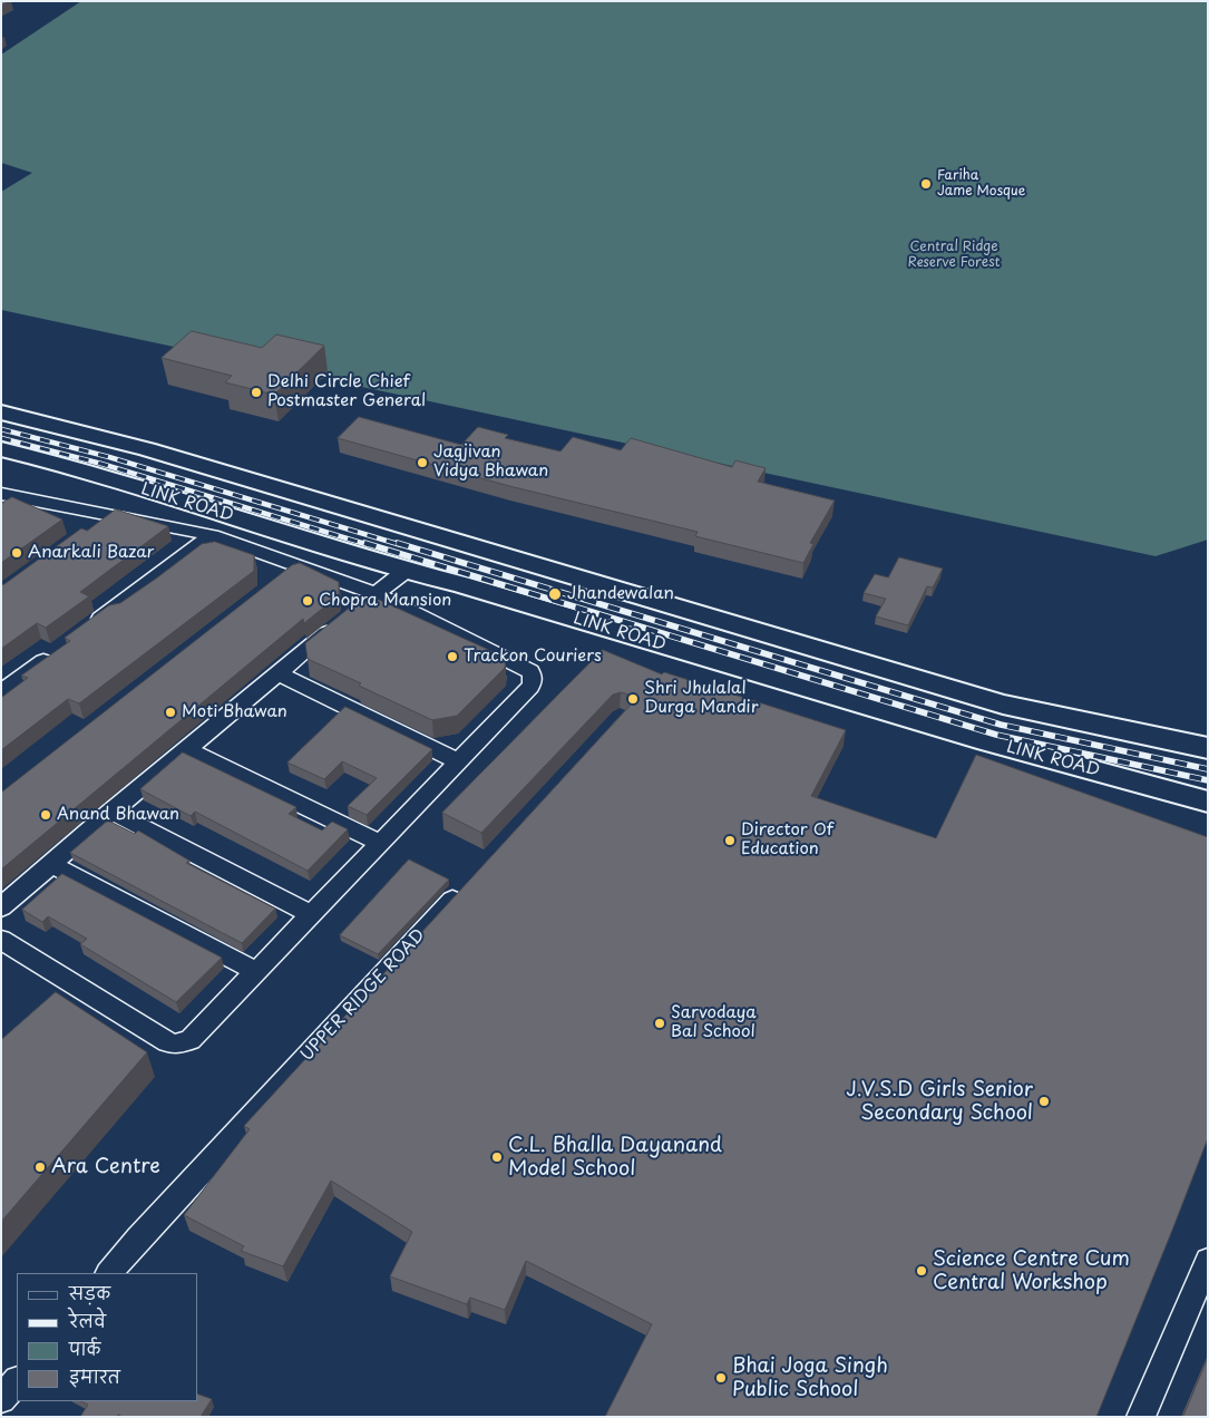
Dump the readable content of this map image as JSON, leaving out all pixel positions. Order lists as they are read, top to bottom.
{
  "streets": {
    "main road": ["LINK ROAD"],
    "street": ["UPPER RIDGE ROAD"]
  },
  "parks": ["Central Ridge Reserve Forest"],
  "places": [
    "Fariha Jame Mosque",
    "Delhi Circle Chief Postmaster General",
    "Jagjivan Vidya Bhawan",
    "Anarkali Bazar",
    "Jhandewalan",
    "Chopra Mansion",
    "Trackon Couriers",
    "Shri Jhulalal Durga Mandir",
    "Moti Bhawan",
    "Anand Bhawan",
    "Director Of Education",
    "Sarvodaya Bal School",
    "J.V.S.D Girls Senior Secondary School",
    "C.L. Bhalla Dayanand Model School",
    "Ara Centre",
    "Science Centre Cum Central Workshop",
    "Bhai Joga Singh Public School"
  ],
  "legend": [
    "सड़क",
    "रेलवे",
    "पार्क",
    "इमारत"
  ]
}
